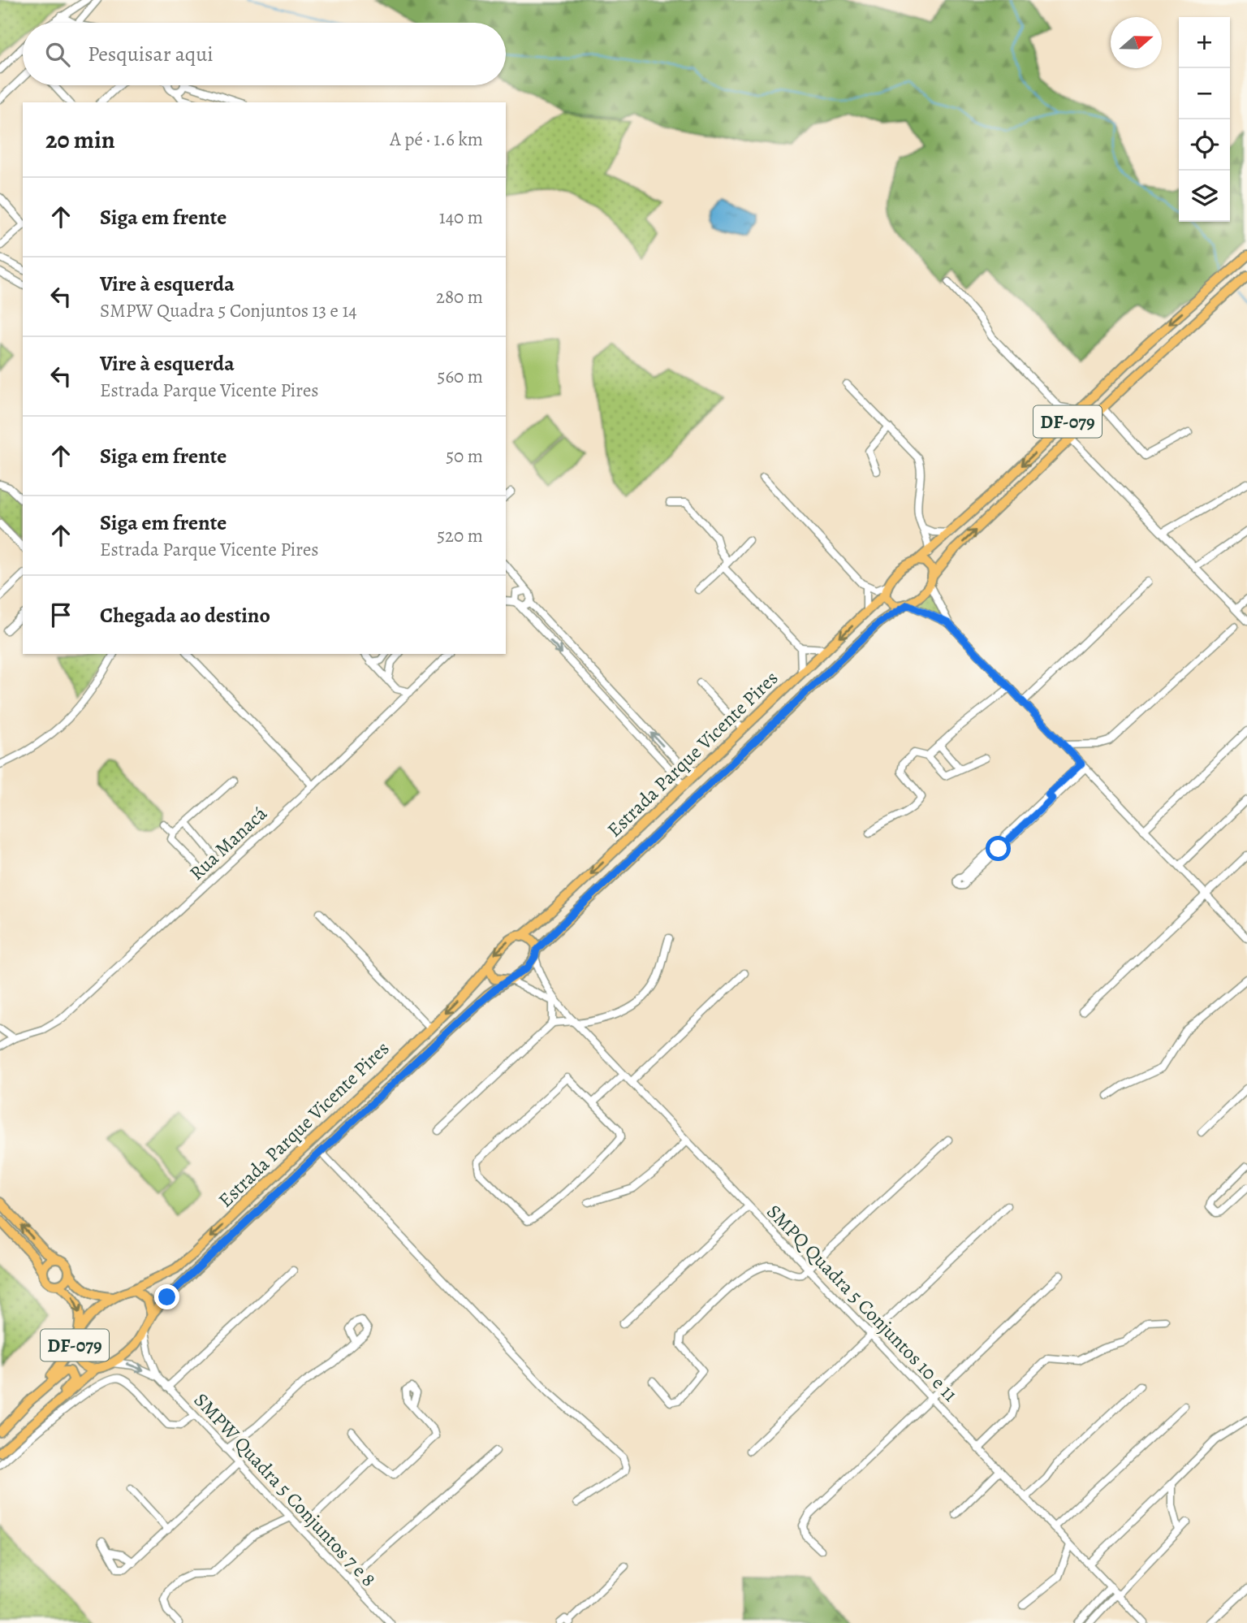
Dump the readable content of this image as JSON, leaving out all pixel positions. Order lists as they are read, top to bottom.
{
  "streets": {
    "main road": ["DF-079", "Estrada Parque Vicente Pires"],
    "street": ["Rua Manacá", "SMPQ Quadra 5 Conjuntos 10 e 11", "SMPW Quadra 5 Conjuntos 7 e 8"]
  },
  "crossings": [
    ["DF-079", "Estrada Parque Vicente Pires"],
    ["DF-079", "SMPQ Quadra 5 Conjuntos 10 e 11"],
    ["DF-079", "SMPW Quadra 5 Conjuntos 7 e 8"],
    ["Estrada Parque Vicente Pires", "SMPQ Quadra 5 Conjuntos 10 e 11"],
    ["Estrada Parque Vicente Pires", "SMPW Quadra 5 Conjuntos 7 e 8"]
  ],
  "north": "right",
  "page": {
    "map_buttons": ["+", "−"],
    "search": "Pesquisar aqui",
    "heading": ["20 min", "A pé · 1.6 km"],
    "list": [
      ["Siga em frente", "140 m"],
      ["Vire à esquerda", "SMPW Quadra 5 Conjuntos 13 e 14", "280 m"],
      ["Vire à esquerda", "Estrada Parque Vicente Pires", "560 m"],
      ["Siga em frente", "50 m"],
      ["Siga em frente", "Estrada Parque Vicente Pires", "520 m"],
      "Chegada ao destino"
    ]
  }
}
